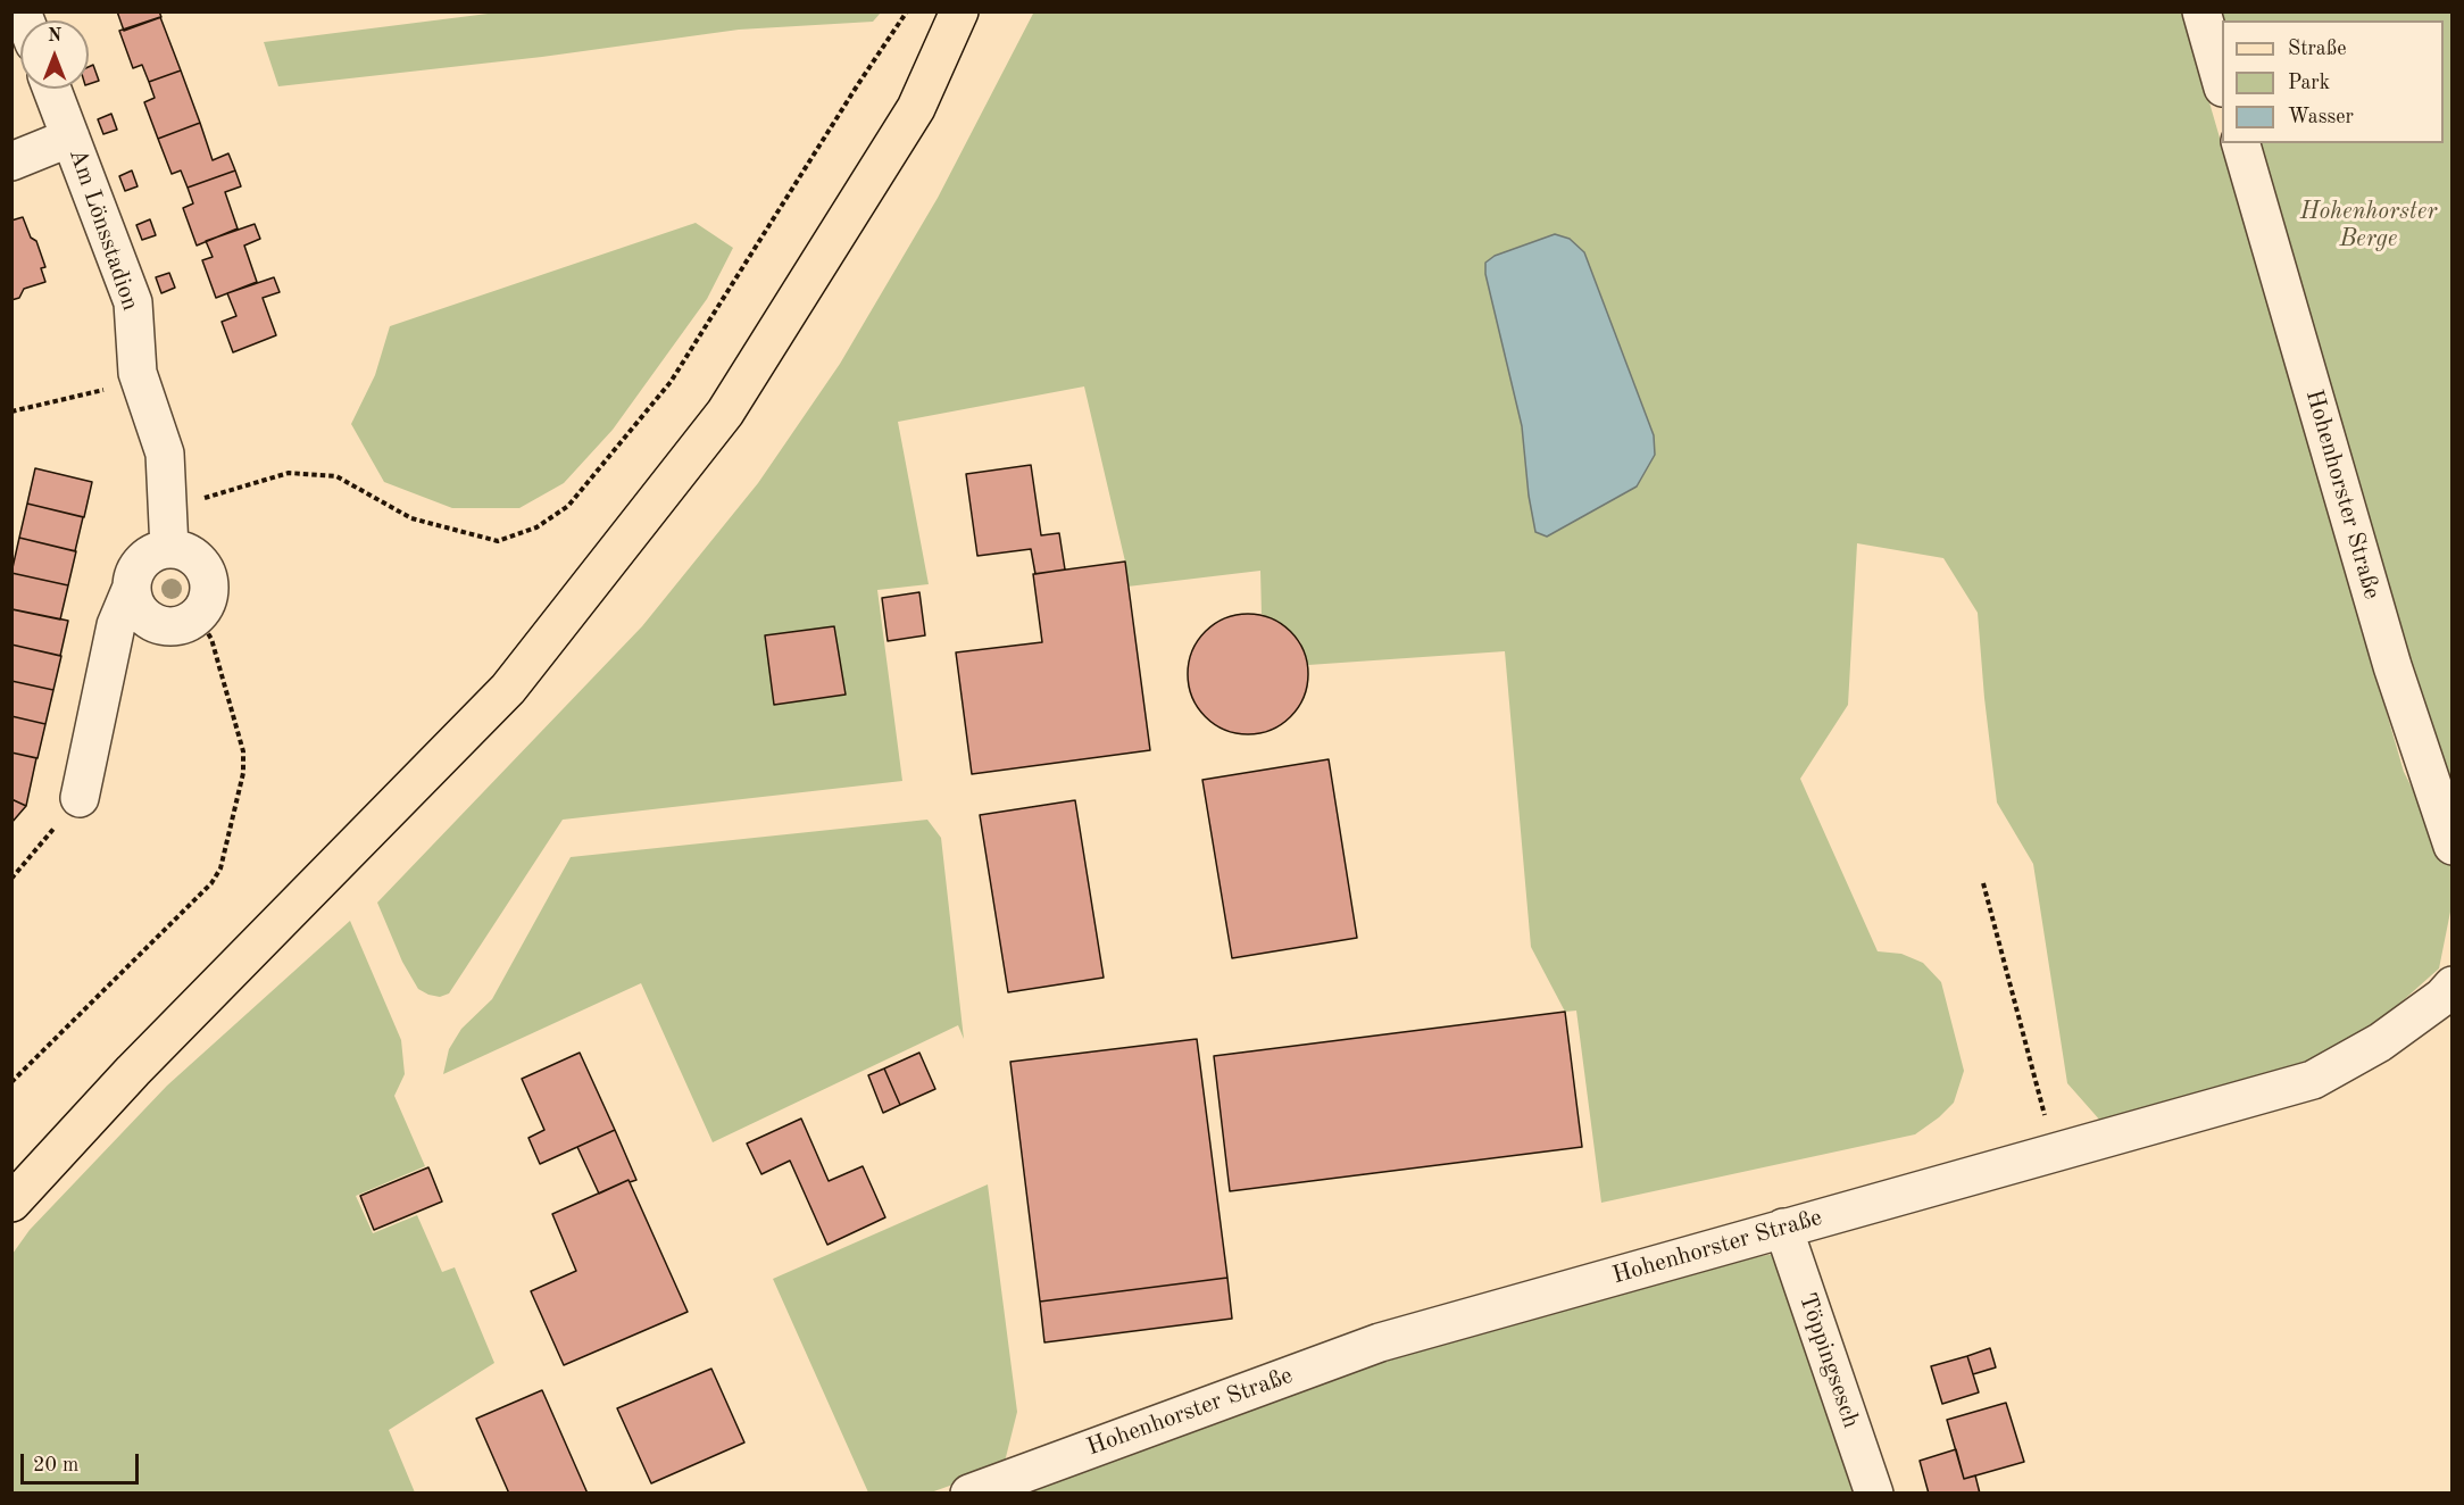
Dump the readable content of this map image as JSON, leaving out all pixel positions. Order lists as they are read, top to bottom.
{
  "streets": {
    "street": ["Am Lönsstadion", "Hohenhorster Straße", "Töppingsesch"]
  },
  "crossings": [
    ["Hohenhorster Straße", "Töppingsesch"]
  ],
  "parks": ["Hohenhorster Berge"],
  "legend": ["Straße", "Park", "Wasser"],
  "scale_bar": "20 m",
  "north": "top"
}
